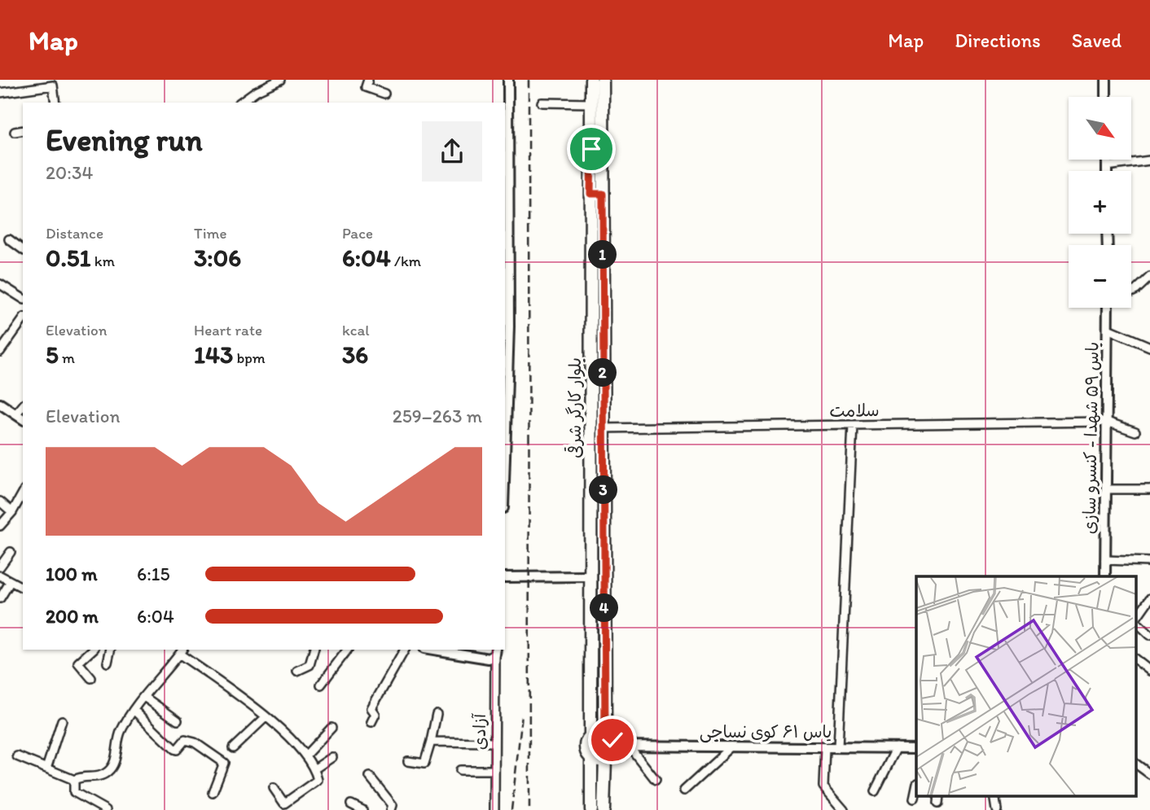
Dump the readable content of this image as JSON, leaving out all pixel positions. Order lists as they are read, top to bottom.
{
  "streets": {
    "main road": ["بلوار کارگر شرقی"],
    "street": [
      "سلامت",
      "یاس ۵۹ شهدا - کنسرو سازی",
      "یاس ۶۱ کوی نساجی",
      "آزادی"
    ]
  },
  "crossings": [
    ["بلوار کارگر شرقی", "سلامت"],
    ["بلوار کارگر شرقی", "یاس ۶۱ کوی نساجی"],
    ["سلامت", "یاس ۵۹ شهدا - کنسرو سازی"]
  ],
  "north": "bottom right",
  "page": {
    "header": "Map",
    "nav": ["Map", "Directions", "Saved"],
    "map_buttons": ["+", "−"],
    "heading": ["Evening run", "20:34"],
    "stats": [
      ["Distance", "0.51 km"],
      ["Time", "3:06"],
      ["Pace", "6:04 /km"],
      ["Elevation", "5 m"],
      ["Heart rate", "143 bpm"],
      ["kcal", "36"]
    ],
    "pins": [
      "1",
      "2",
      "3",
      "4"
    ],
    "chart": ["Elevation", "259–263 m"],
    "list": [
      {
        "name": "100 m",
        "note": "6:15"
      },
      {
        "name": "200 m",
        "note": "6:04"
      }
    ]
  }
}
